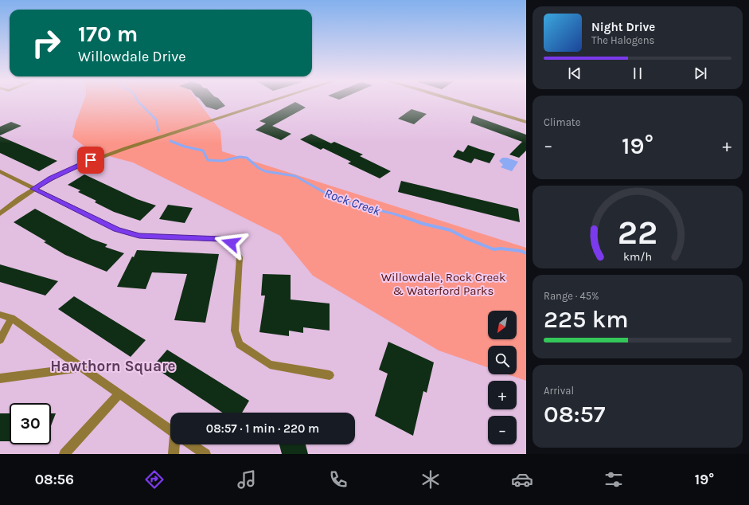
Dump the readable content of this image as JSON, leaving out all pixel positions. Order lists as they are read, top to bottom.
{
  "districts": ["Hawthorn Square"],
  "water": ["Rock Creek"],
  "parks": ["Willowdale, Rock Creek & Waterford Parks"],
  "north": "bottom left",
  "page": {
    "turn": ["170 m", "Willowdale Drive"],
    "song": ["Night Drive", "The Halogens"],
    "tile": [
      "Climate",
      ["Range · 45%", "225 km"],
      ["Arrival", "08:57"]
    ],
    "heat": ["−", "19°", "+"],
    "map_buttons": ["+", "−"],
    "limit": "30",
    "trip": "08:57 · 1 min · 220 m",
    "tabs": ["08:56", "19°"],
    "gauge": ["22", "km/h"]
  }
}
